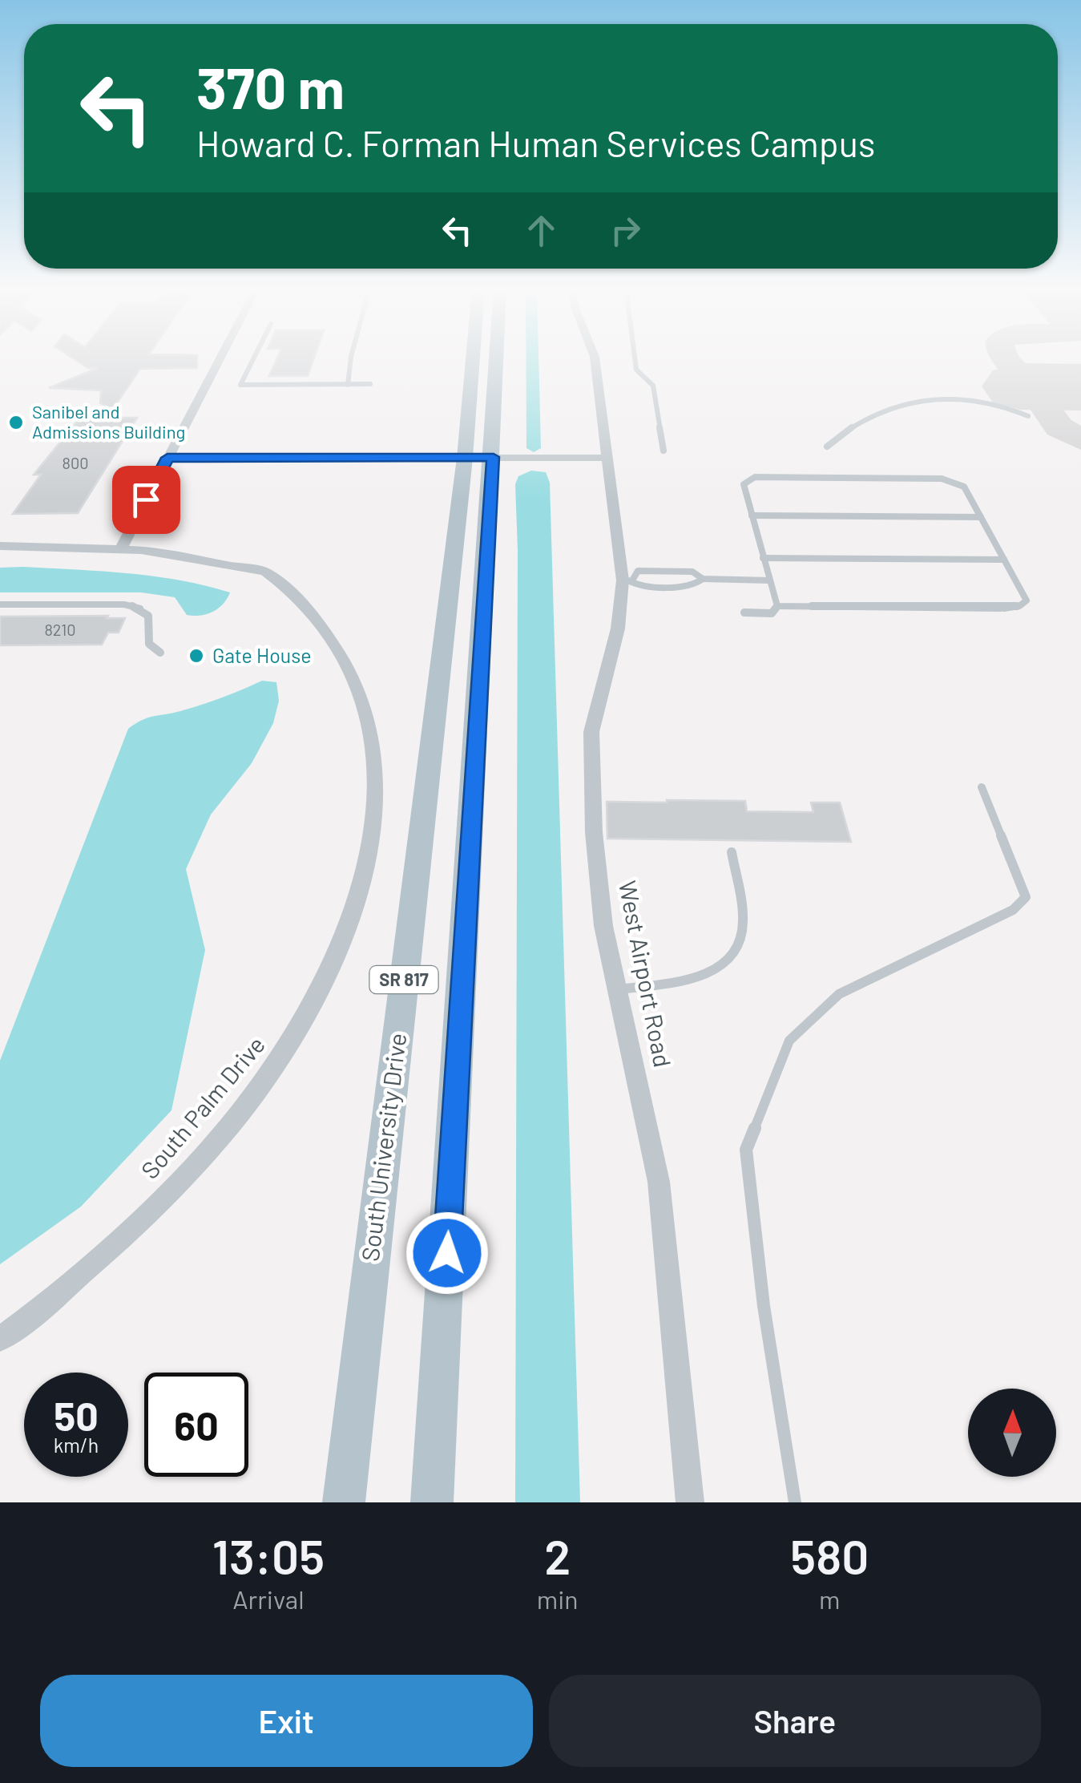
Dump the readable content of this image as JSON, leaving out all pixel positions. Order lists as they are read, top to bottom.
{
  "streets": {
    "main road": ["SR 817", "South University Drive"],
    "street": ["West Airport Road", "South Palm Drive"]
  },
  "places": ["Sanibel and Admissions Building", "Gate House"],
  "house_numbers": ["800", "8210"],
  "north": "top",
  "page": {
    "turn": ["370 m", "Howard C. Forman Human Services Campus"],
    "speed": "50 km/h",
    "limit": "60",
    "eta": [
      "13:05",
      "Arrival",
      "2",
      "min",
      "580",
      "m"
    ],
    "buttons": ["Exit", "Share"]
  }
}
